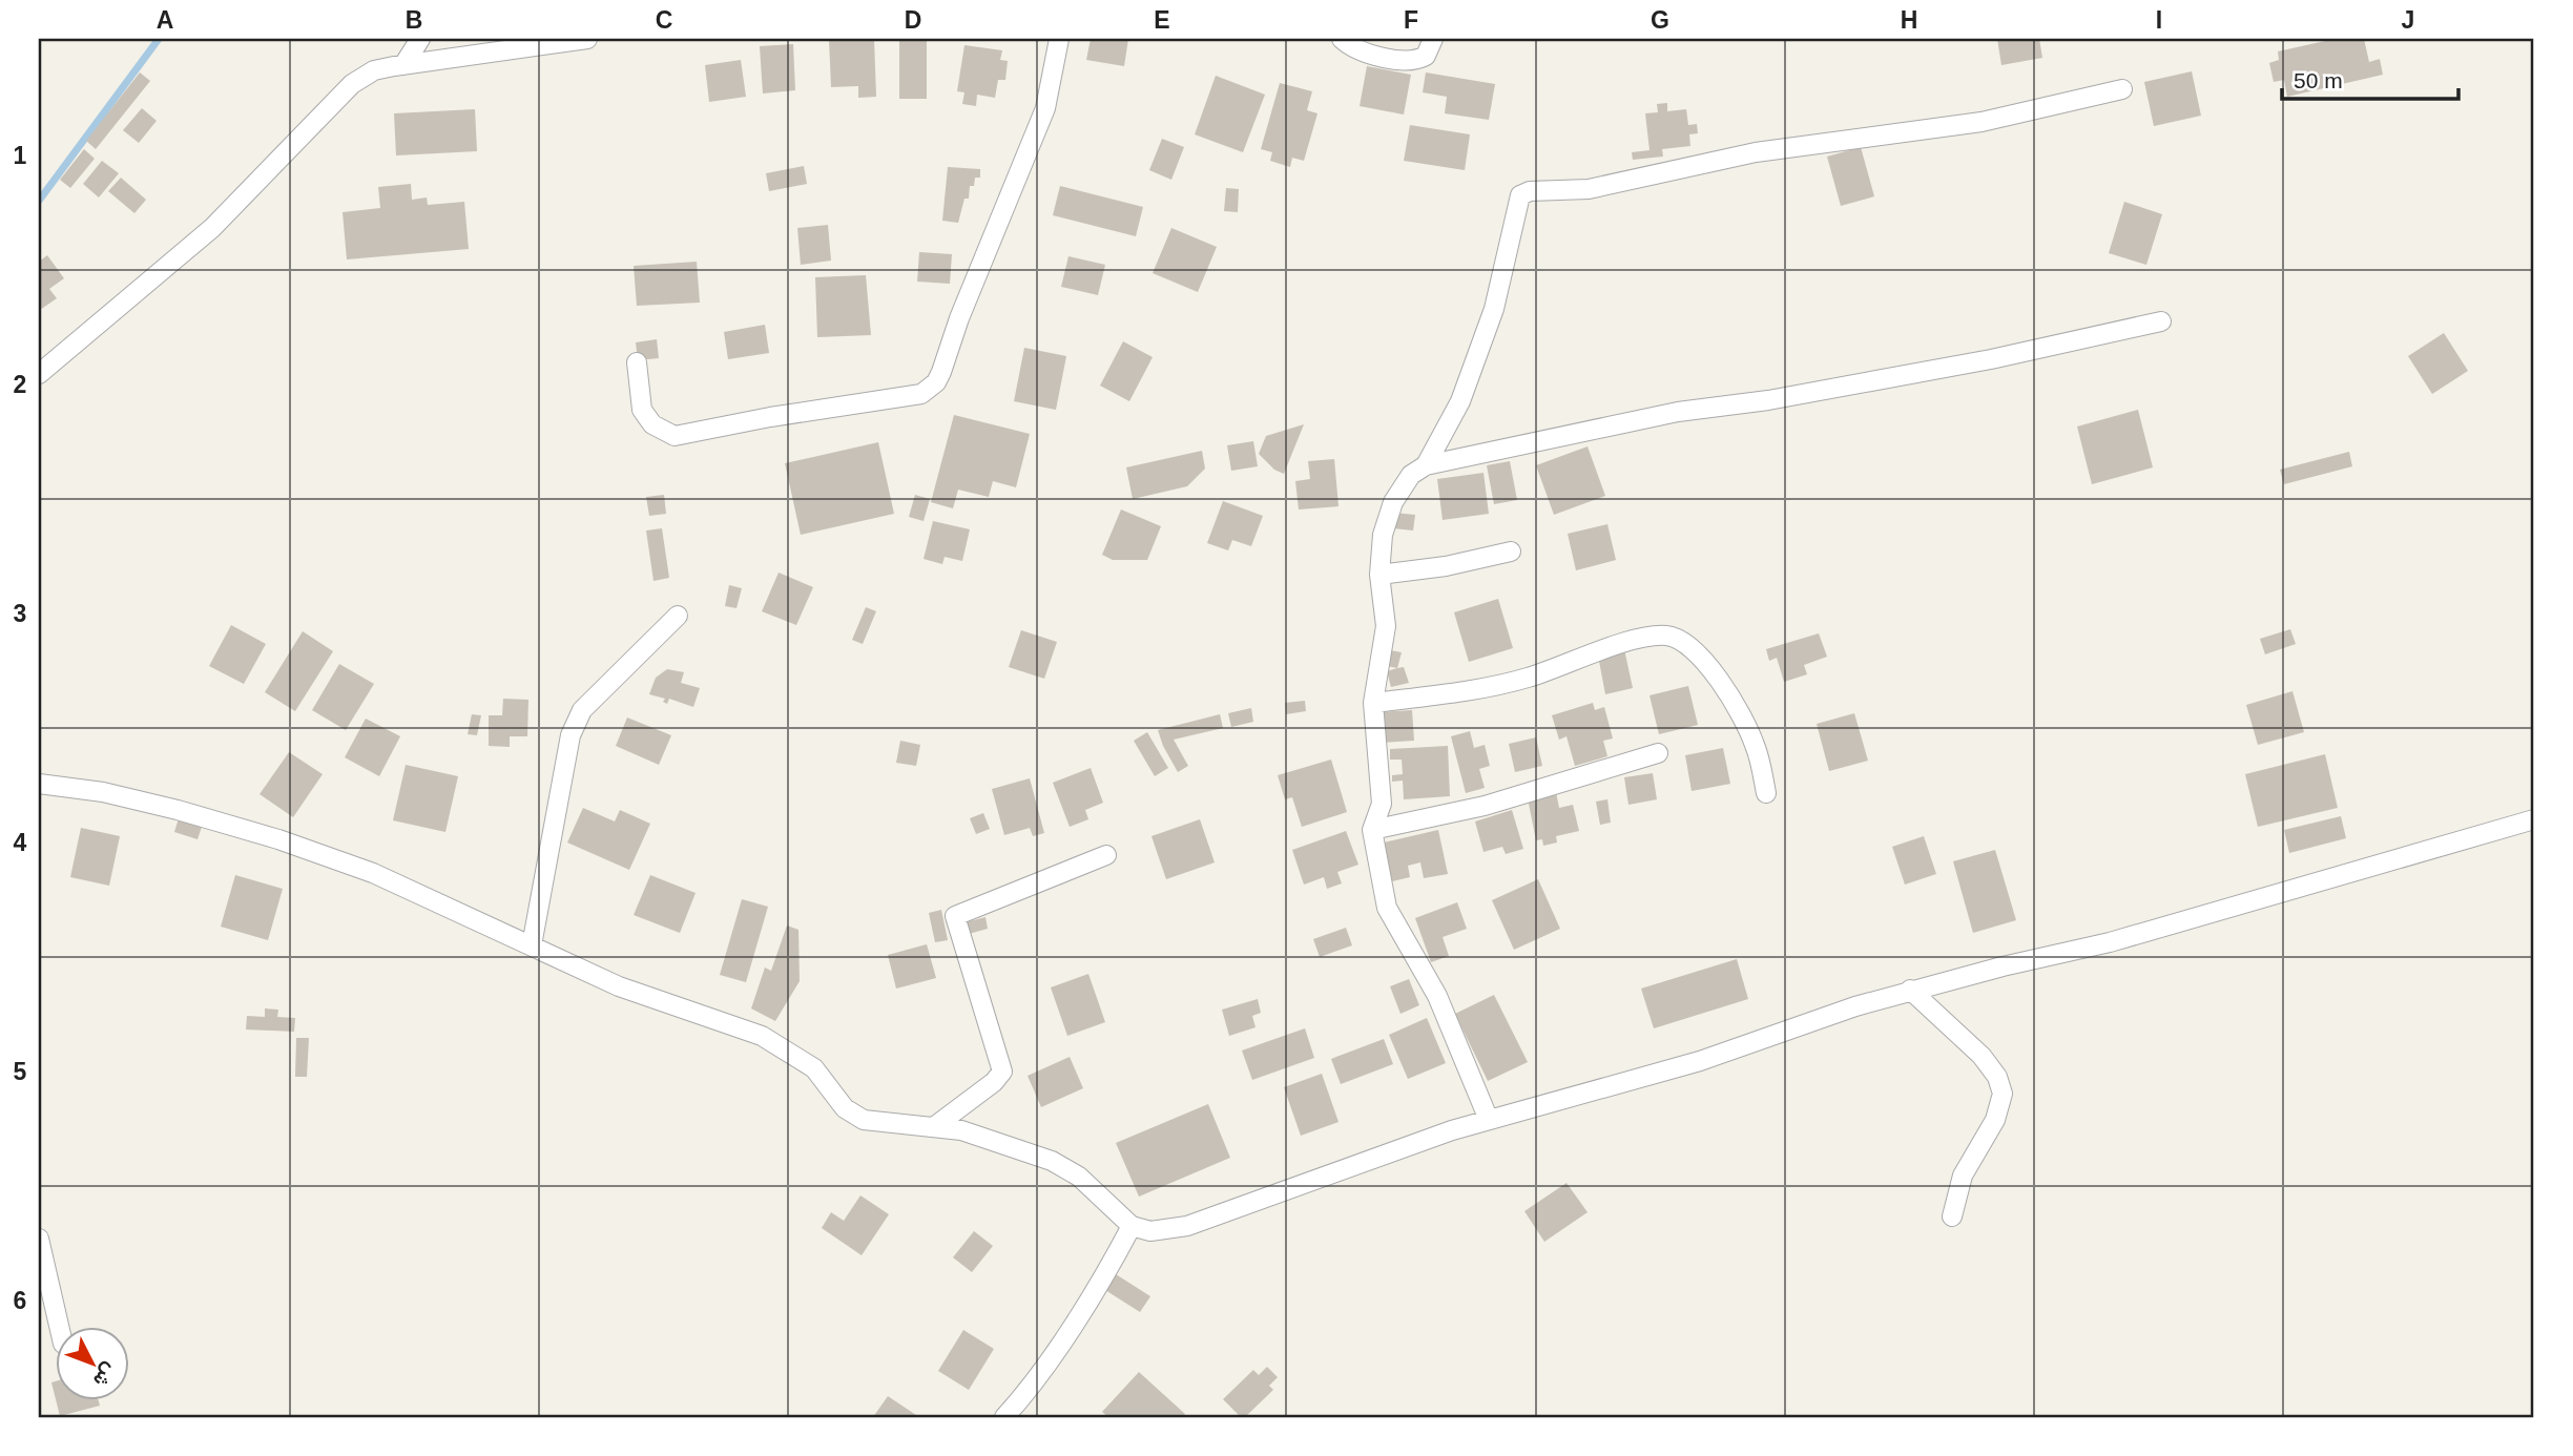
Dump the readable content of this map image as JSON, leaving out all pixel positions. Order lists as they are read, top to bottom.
{
  "scale_bar": "50 m",
  "north": "bottom right",
  "grid": {
    "columns": [
      "A",
      "B",
      "C",
      "D",
      "E",
      "F",
      "G",
      "H",
      "I",
      "J"
    ],
    "rows": [
      "1",
      "2",
      "3",
      "4",
      "5",
      "6"
    ]
  }
}
